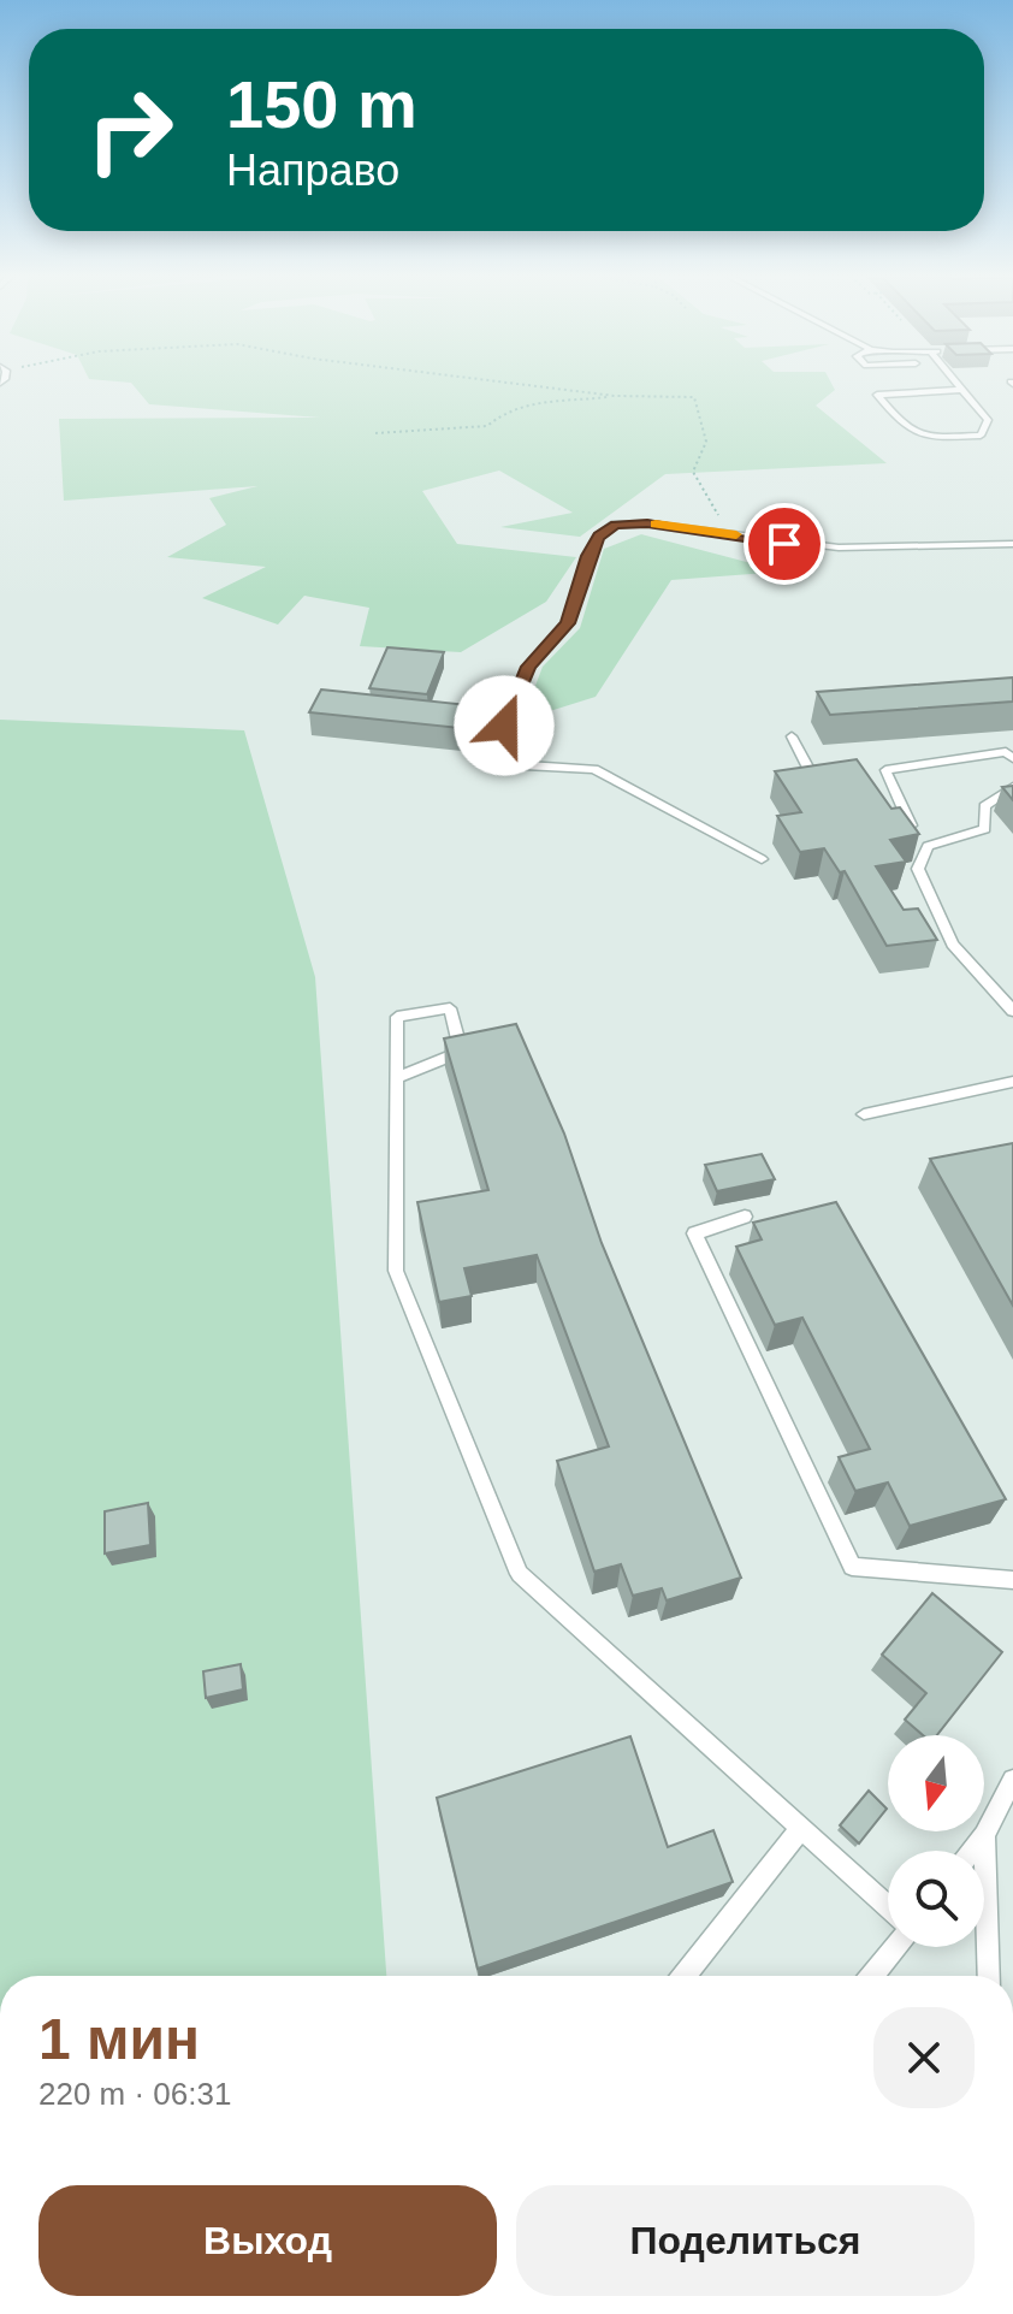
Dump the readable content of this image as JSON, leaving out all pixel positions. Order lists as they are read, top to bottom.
{
  "north": "bottom",
  "page": {
    "turn": ["150 m", "Направо"],
    "heading": ["1 мин", "220 m · 06:31"],
    "buttons": ["Выход", "Поделиться"]
  }
}
